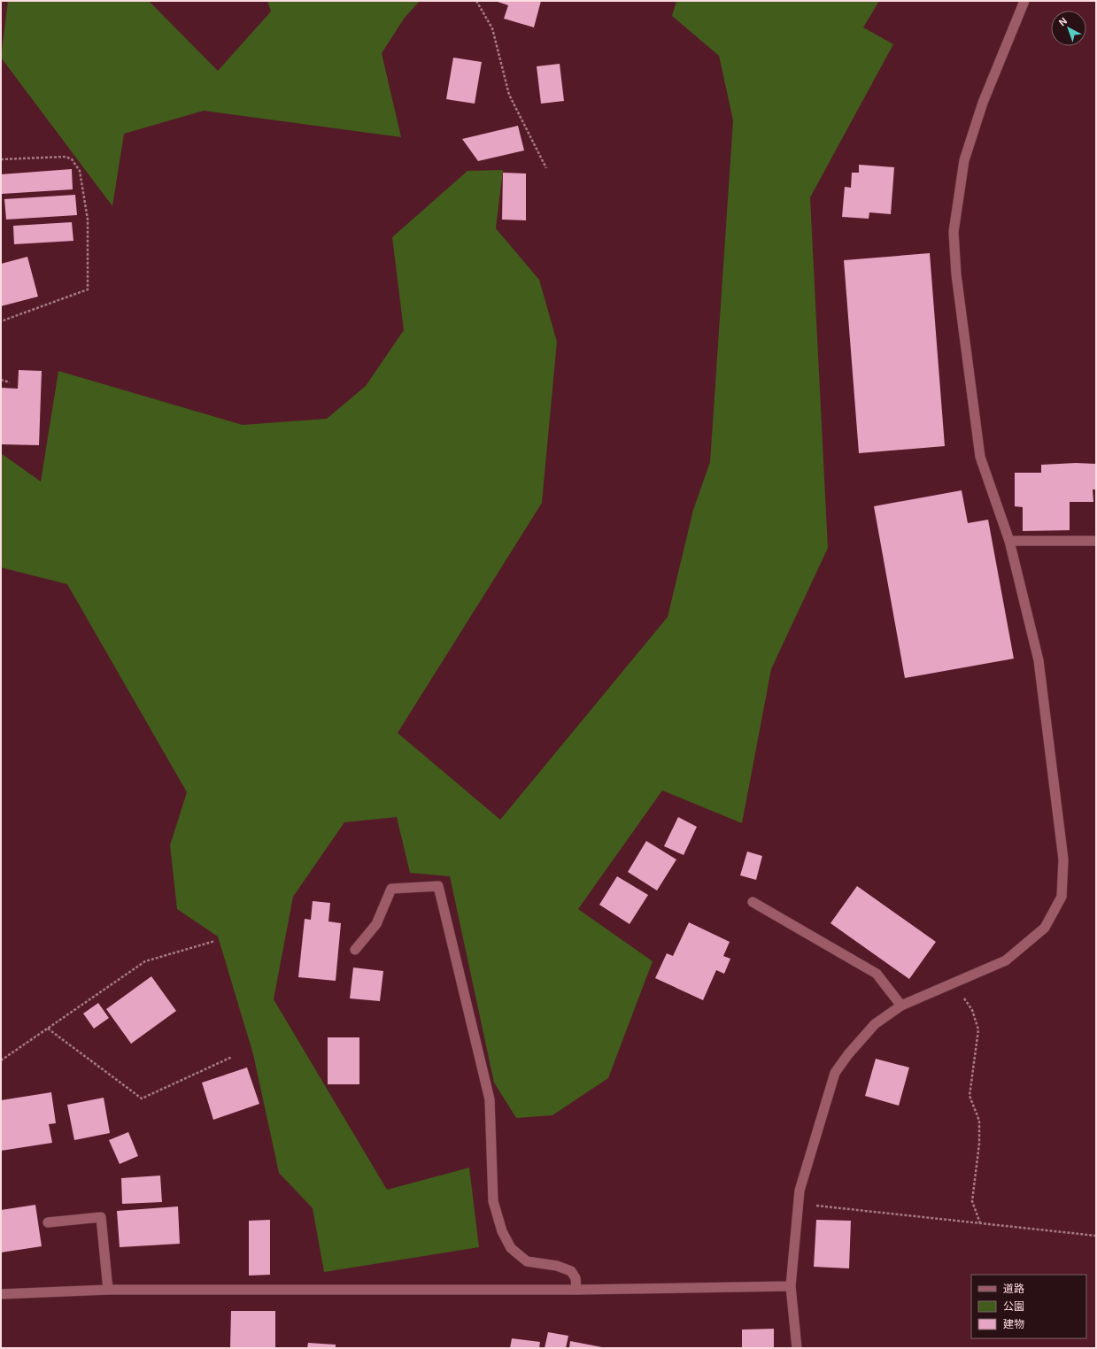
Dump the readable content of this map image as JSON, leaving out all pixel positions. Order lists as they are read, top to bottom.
{
  "legend": ["道路", "公園", "建物"],
  "north": "top left"
}
